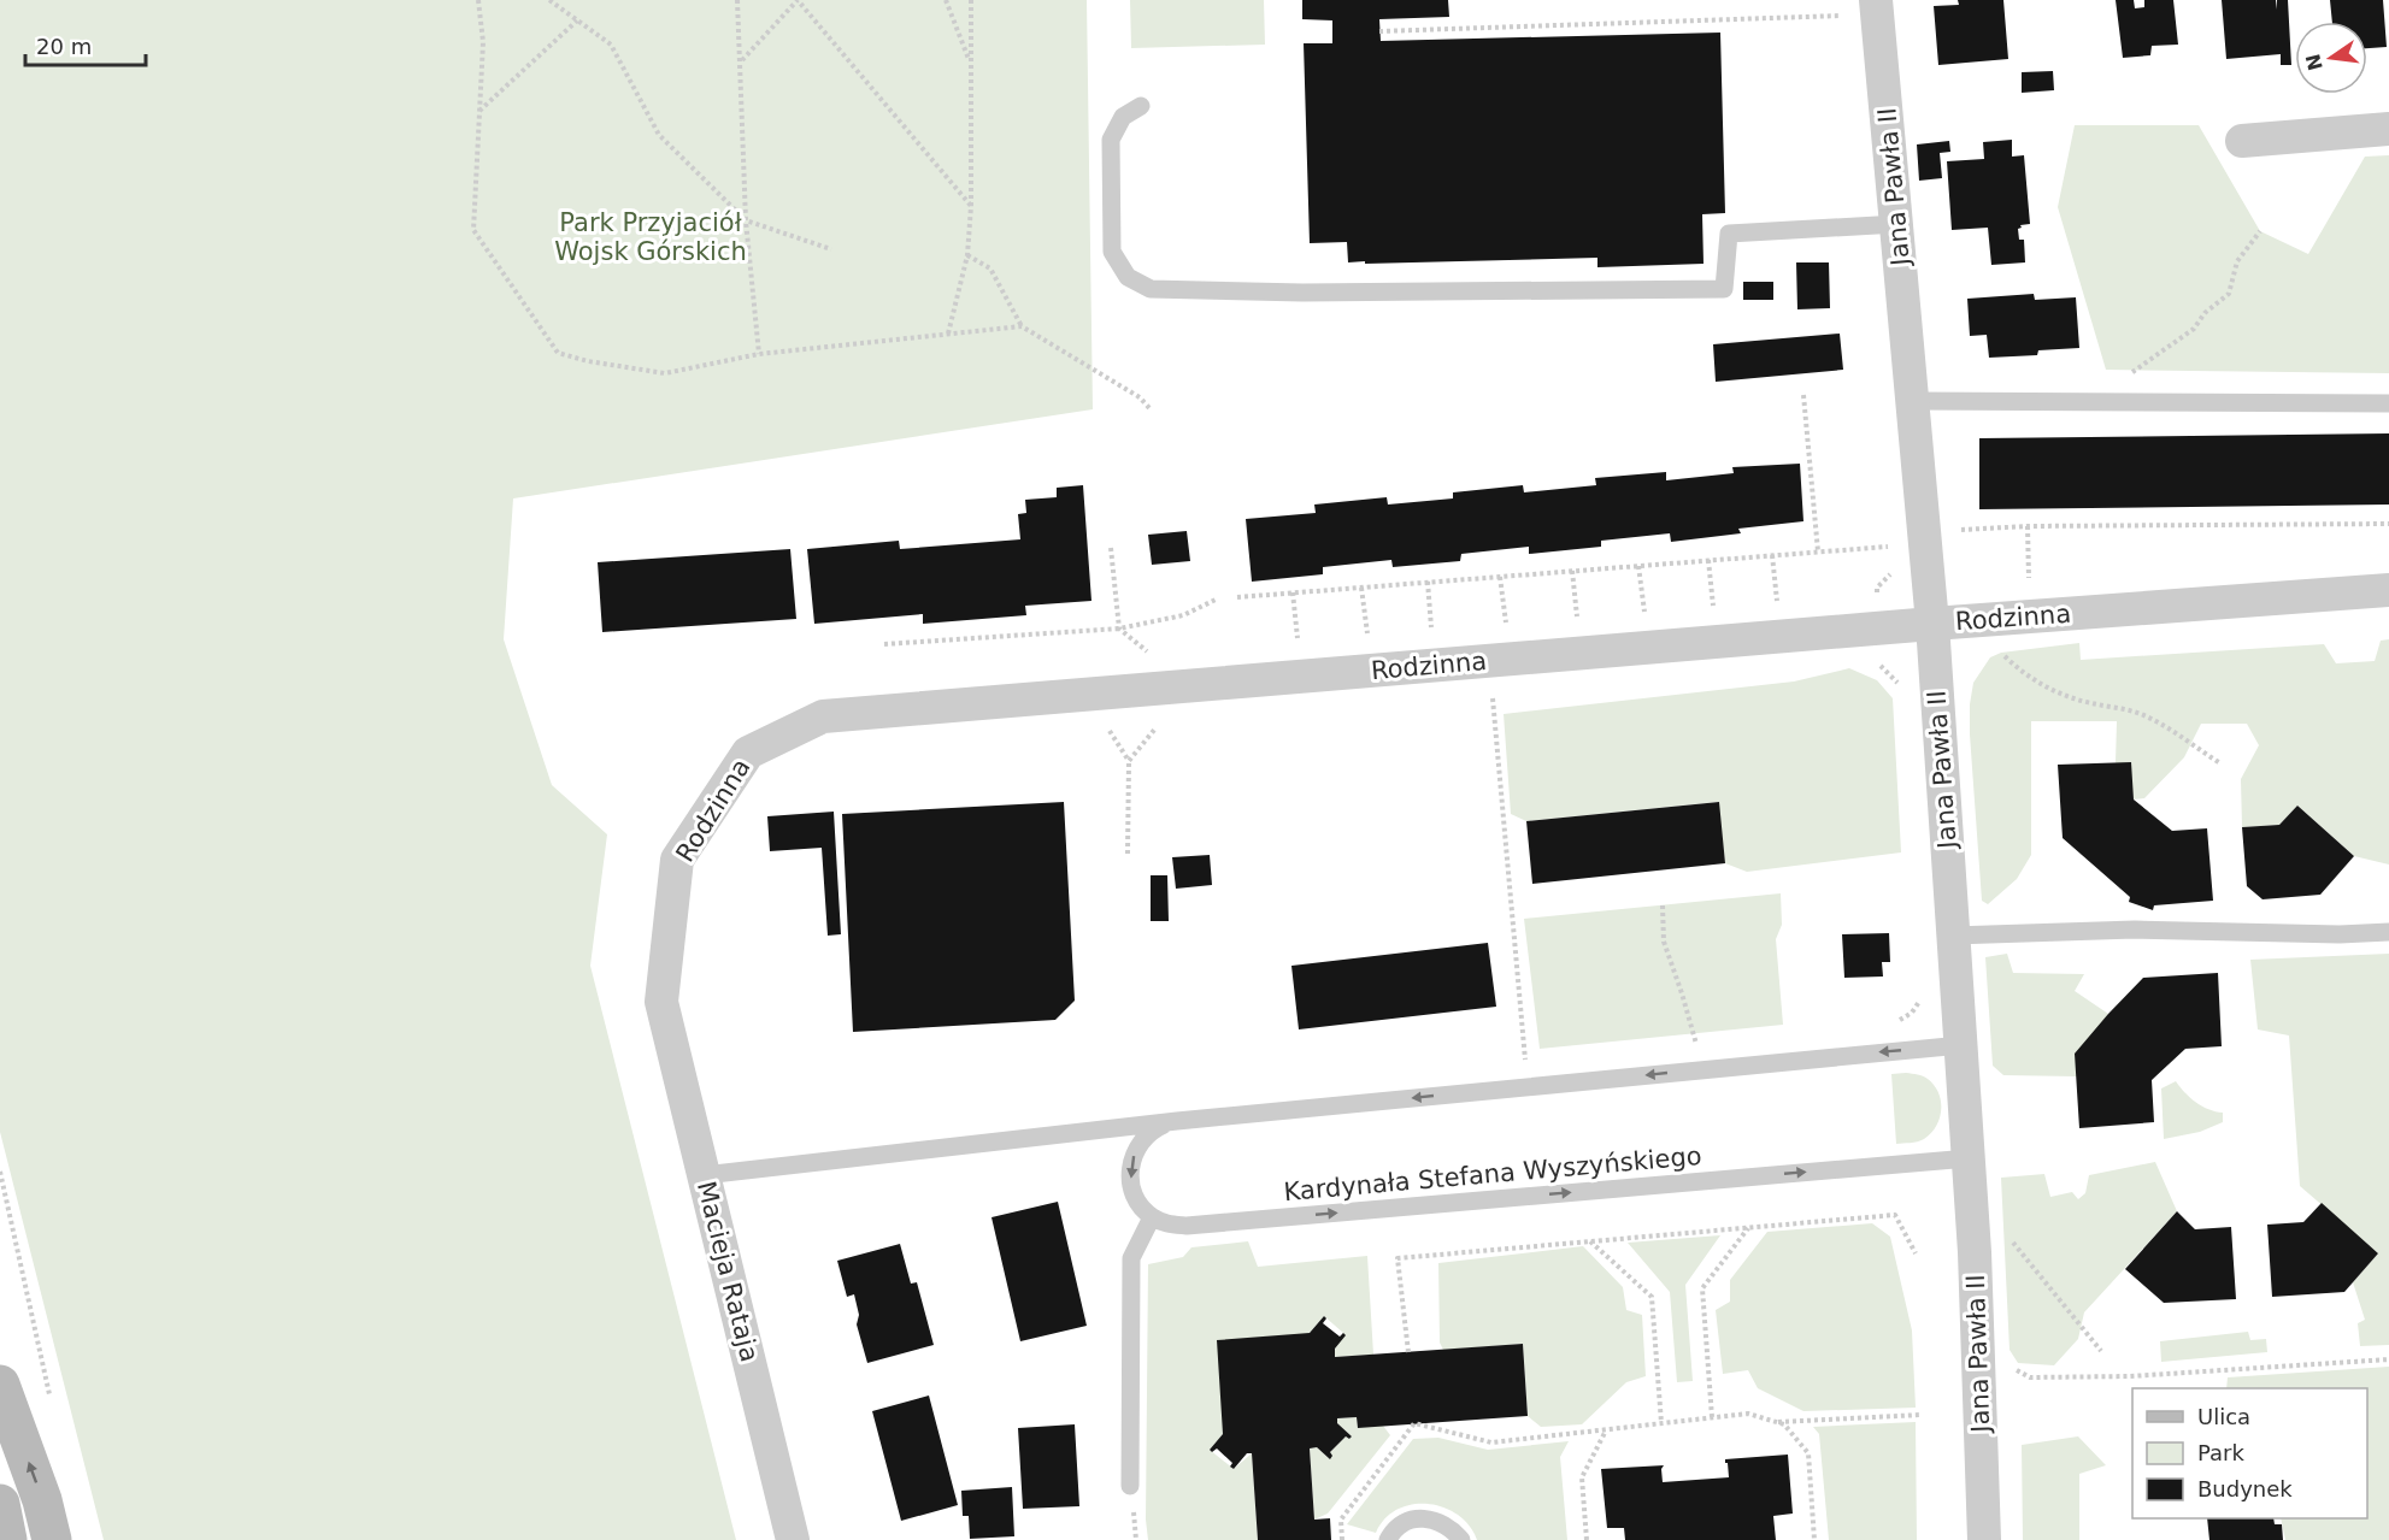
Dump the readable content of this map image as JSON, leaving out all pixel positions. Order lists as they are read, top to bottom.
{
  "streets": {
    "street": ["Jana Pawła II", "Rodzinna", "Macieja Rataja"],
    "lane": ["Kardynała Stefana Wyszyńskiego"]
  },
  "crossings": [
    ["Jana Pawła II", "Rodzinna"],
    ["Jana Pawła II", "Kardynała Stefana Wyszyńskiego"],
    ["Rodzinna", "Macieja Rataja"]
  ],
  "parks": ["Park Przyjaciół Wojsk Górskich"],
  "legend": ["Ulica", "Park", "Budynek"],
  "scale_bar": "20 m",
  "north": "left"
}
